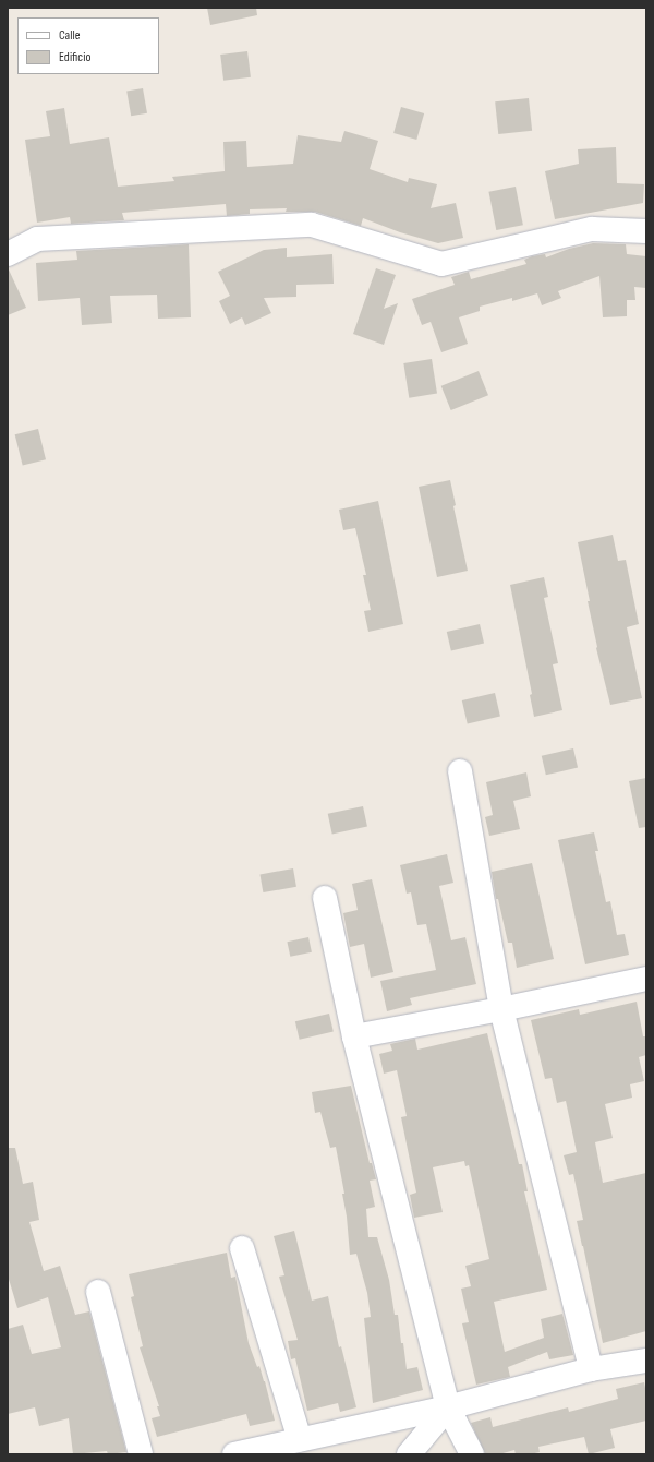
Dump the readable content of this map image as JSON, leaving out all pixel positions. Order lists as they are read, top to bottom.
{
  "legend": ["Calle", "Edificio"]
}
